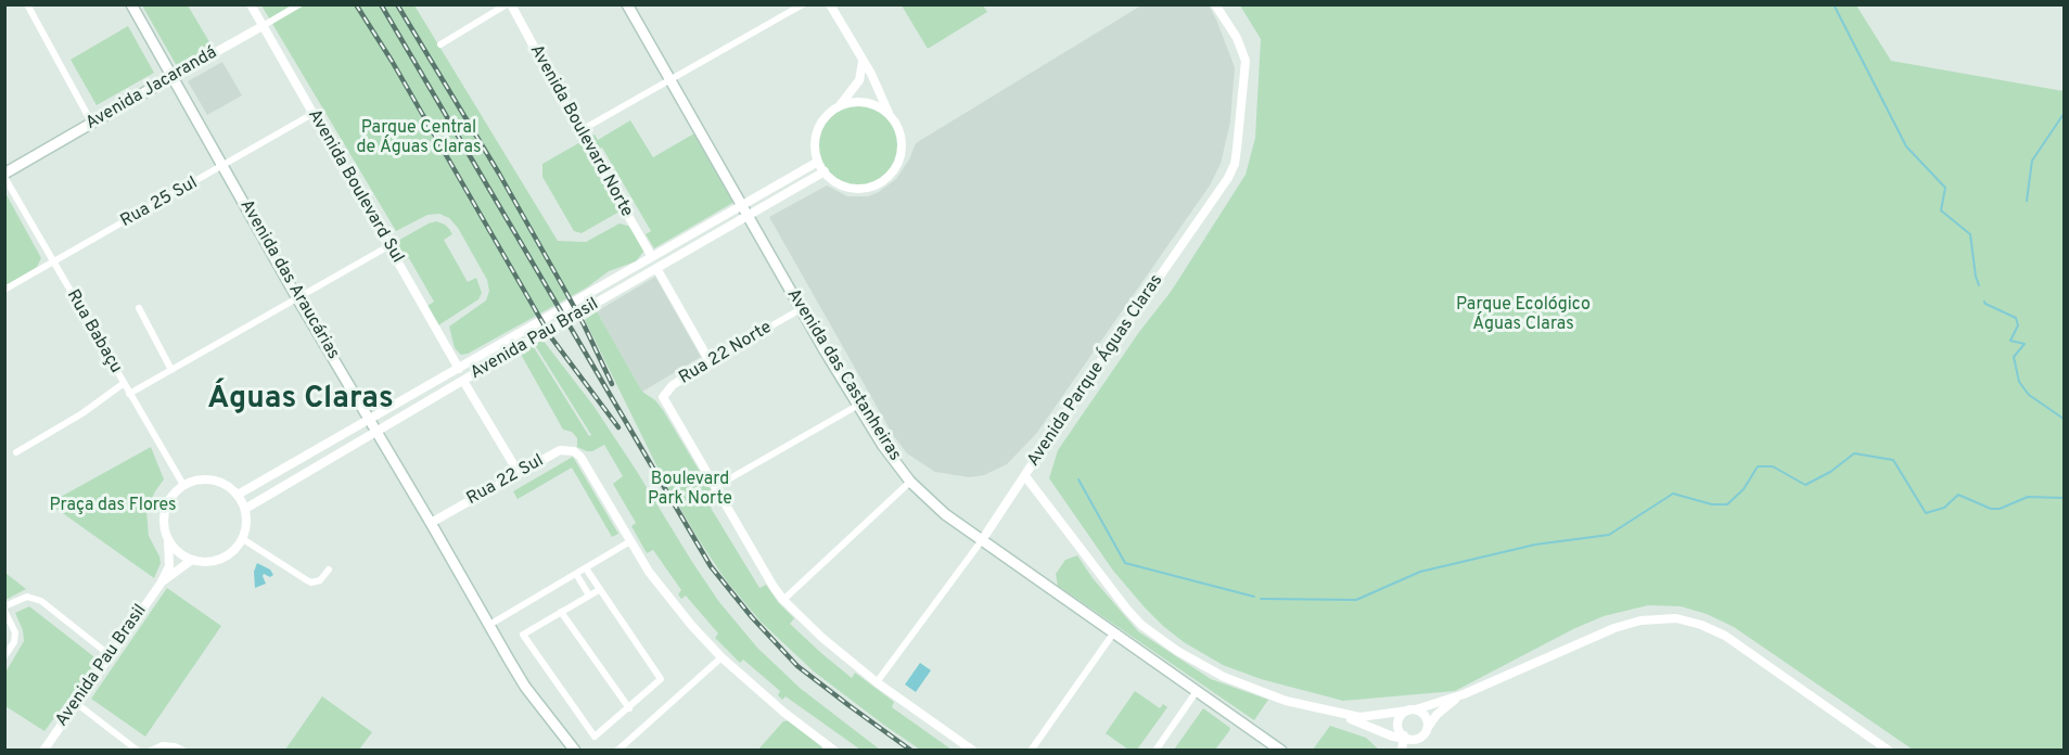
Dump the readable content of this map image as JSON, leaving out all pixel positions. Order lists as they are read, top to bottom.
{
  "streets": {
    "main road": ["Avenida Jacarandá", "Avenida das Araucárias", "Avenida das Castanheiras"],
    "street": [
      "Avenida Boulevard Norte",
      "Avenida Boulevard Sul",
      "Rua 25 Sul",
      "Rua Babaçu",
      "Avenida Pau Brasil",
      "Rua 22 Norte",
      "Avenida Parque Águas Claras",
      "Rua 22 Sul"
    ]
  },
  "crossings": [
    ["Avenida Jacarandá", "Avenida Boulevard Sul"],
    ["Avenida Jacarandá", "Avenida das Araucárias"],
    ["Avenida Jacarandá", "Rua Babaçu"],
    ["Avenida Boulevard Norte", "Avenida Pau Brasil"],
    ["Avenida Boulevard Sul", "Rua 25 Sul"],
    ["Avenida Boulevard Sul", "Avenida Pau Brasil"],
    ["Rua 25 Sul", "Avenida das Araucárias"],
    ["Rua 25 Sul", "Rua Babaçu"],
    ["Avenida das Araucárias", "Avenida Pau Brasil"],
    ["Avenida das Araucárias", "Rua 22 Sul"],
    ["Rua Babaçu", "Avenida Pau Brasil"],
    ["Avenida Pau Brasil", "Avenida das Castanheiras"],
    ["Rua 22 Norte", "Avenida das Castanheiras"]
  ],
  "districts": ["Águas Claras"],
  "parks": [
    "Parque Central de Águas Claras",
    "Parque Ecológico Águas Claras",
    "Boulevard Park Norte",
    "Praça das Flores"
  ]
}
